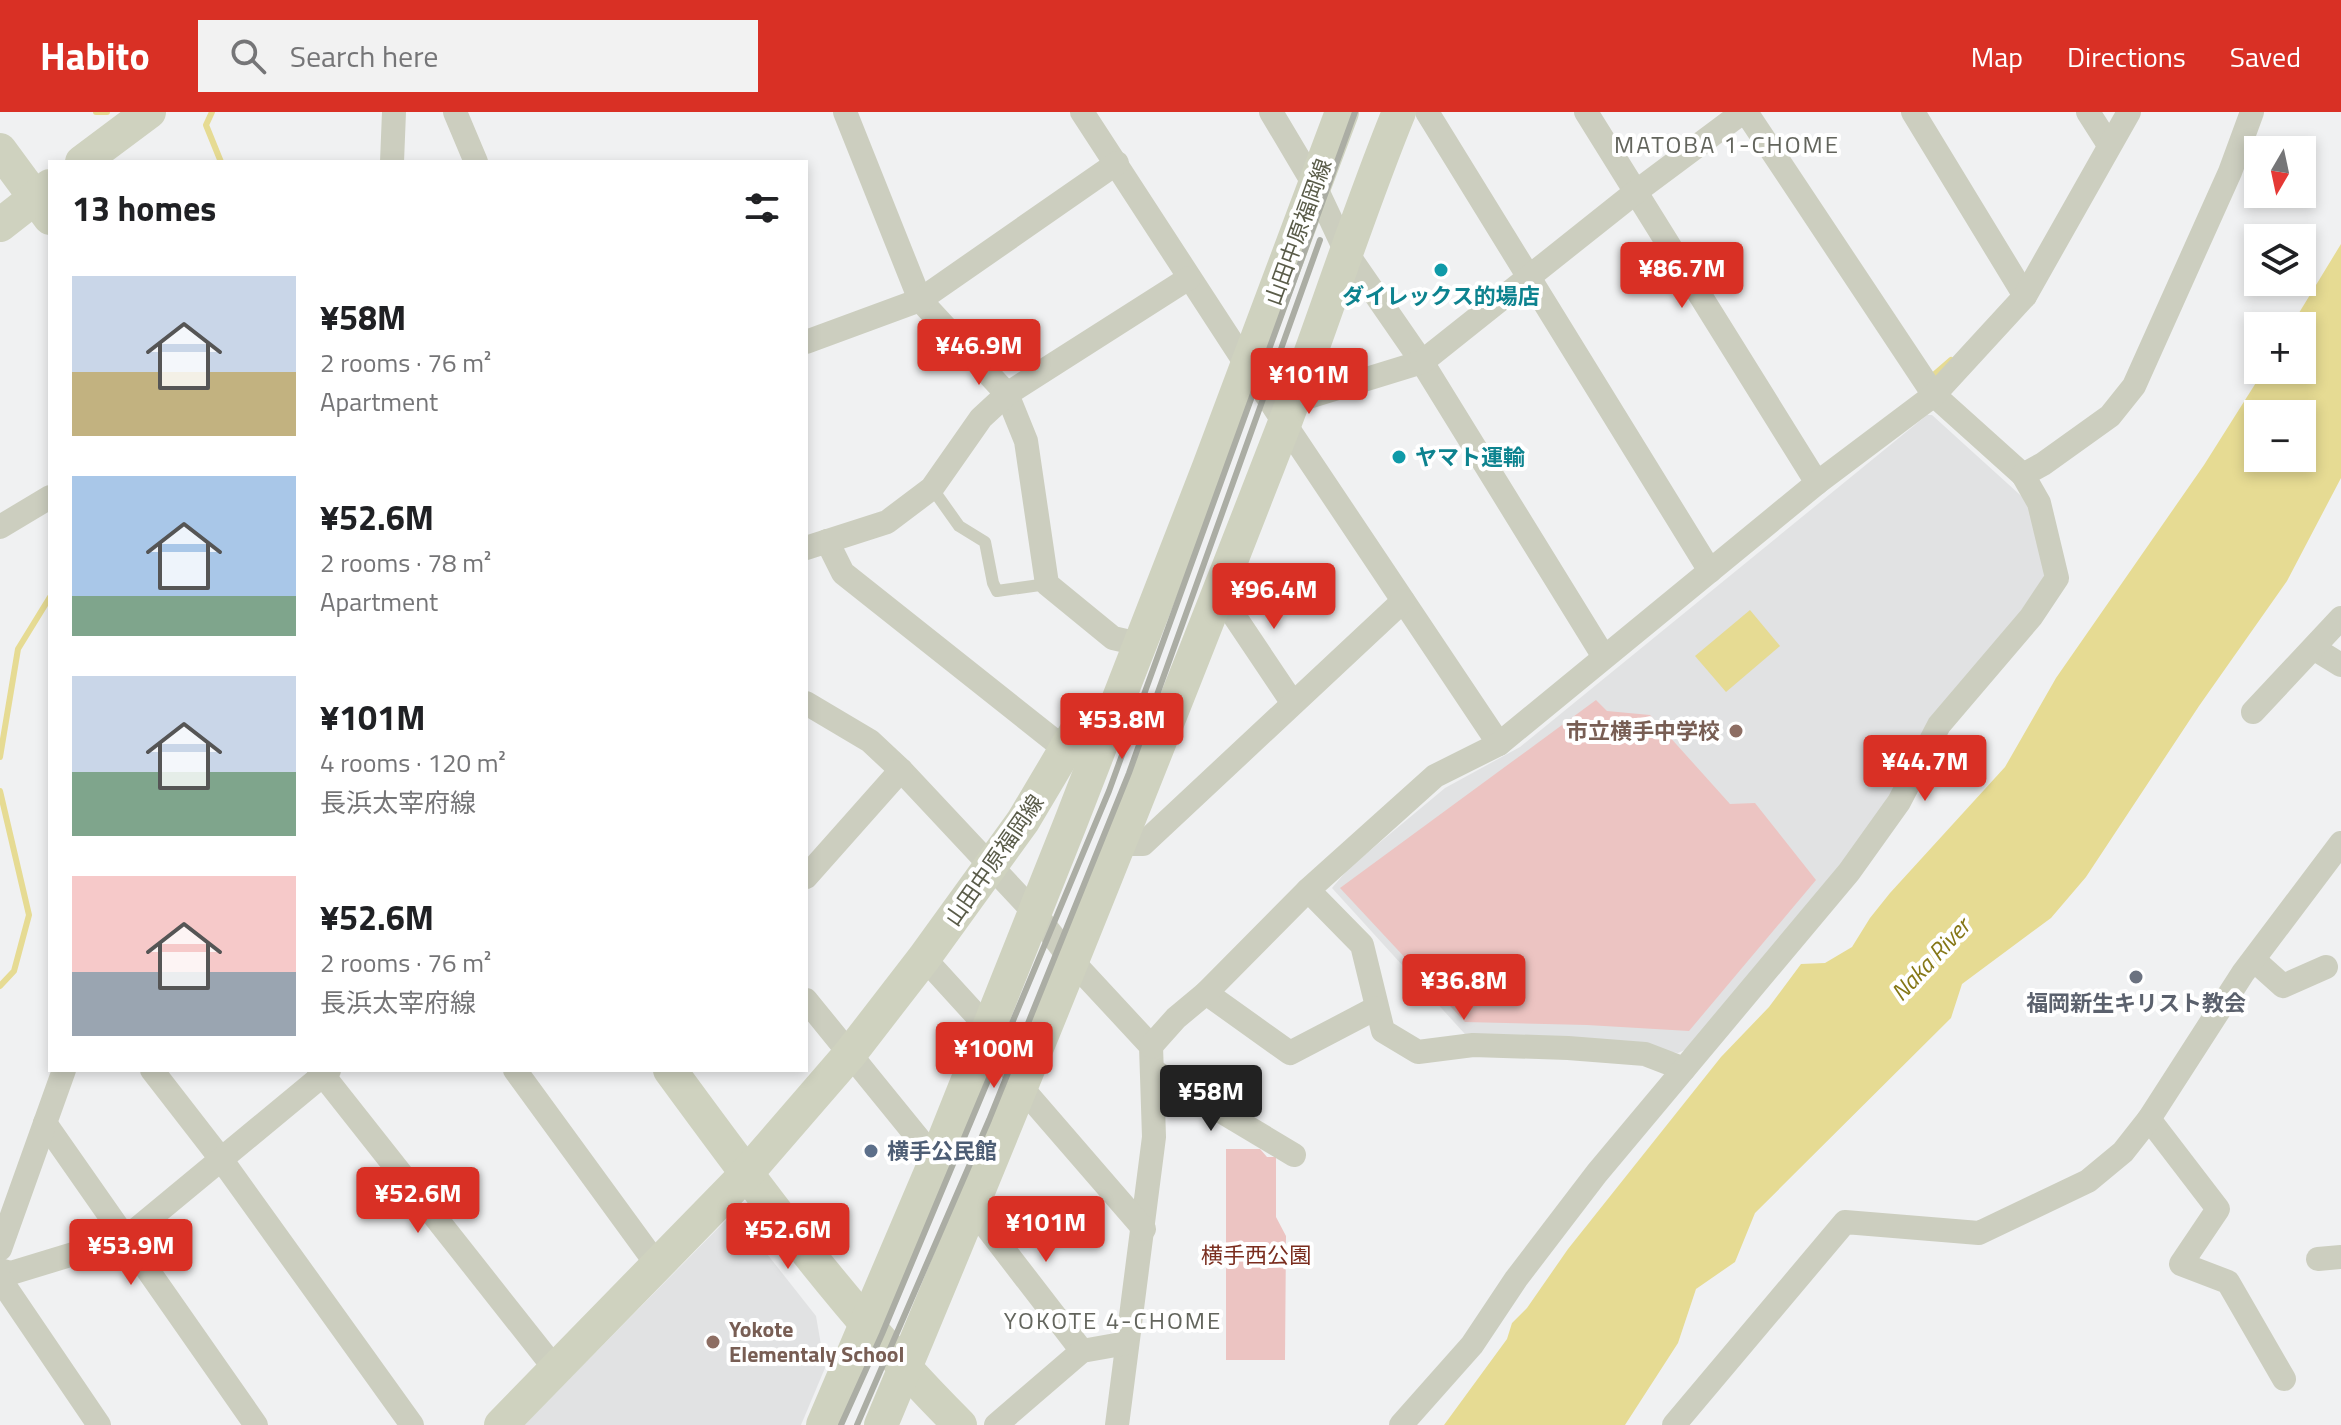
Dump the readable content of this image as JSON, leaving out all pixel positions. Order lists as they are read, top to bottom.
{
  "streets": {
    "street": ["山田中原福岡線"]
  },
  "districts": ["MATOBA 1-CHOME", "YOKOTE 4-CHOME"],
  "water": ["Naka River"],
  "parks": ["横手西公園"],
  "places": [
    "ダイレックス的場店",
    "ヤマト運輸",
    "市立横手中学校",
    "福岡新生キリスト教会",
    "横手公民館",
    "Yokote Elementaly School"
  ],
  "north": "bottom",
  "page": {
    "header": "Habito",
    "search": "Search here",
    "nav": ["Map", "Directions", "Saved"],
    "map_buttons": ["+", "−"],
    "heading": "13 homes",
    "price": [
      "¥86.7M",
      "¥46.9M",
      "¥101M",
      "¥96.4M",
      "¥53.8M",
      "¥44.7M",
      "¥36.8M",
      "¥100M",
      "¥58M",
      "¥52.6M",
      "¥101M",
      "¥52.6M",
      "¥53.9M"
    ],
    "list": [
      {
        "name": "¥58M",
        "note": "2 rooms · 76 m² · Apartment"
      },
      {
        "name": "¥52.6M",
        "note": "2 rooms · 78 m² · Apartment"
      },
      {
        "name": "¥101M",
        "note": "4 rooms · 120 m² · 長浜太宰府線"
      },
      {
        "name": "¥52.6M",
        "note": "2 rooms · 76 m² · 長浜太宰府線"
      }
    ]
  }
}
